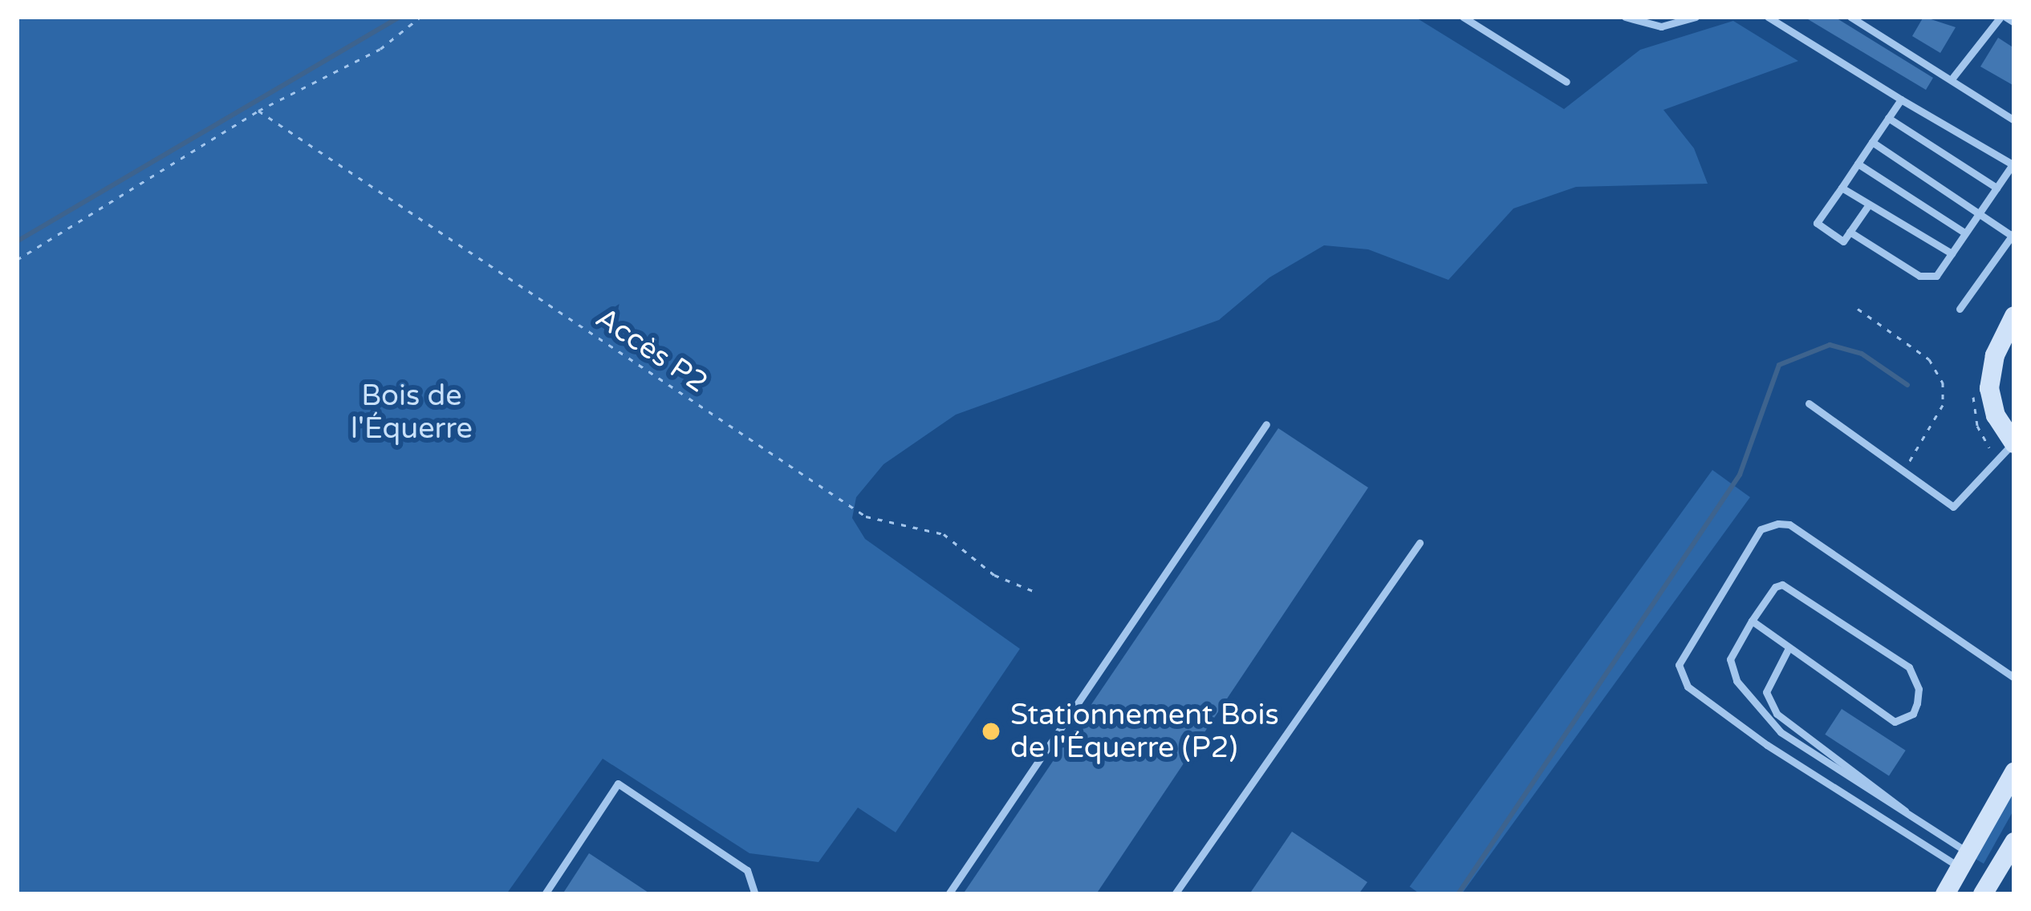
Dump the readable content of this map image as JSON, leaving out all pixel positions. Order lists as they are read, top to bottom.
{
  "streets": {
    "path": ["Accès P2"]
  },
  "parks": ["Bois de l'Équerre"],
  "places": ["Stationnement Bois de l'Équerre (P2)"]
}
